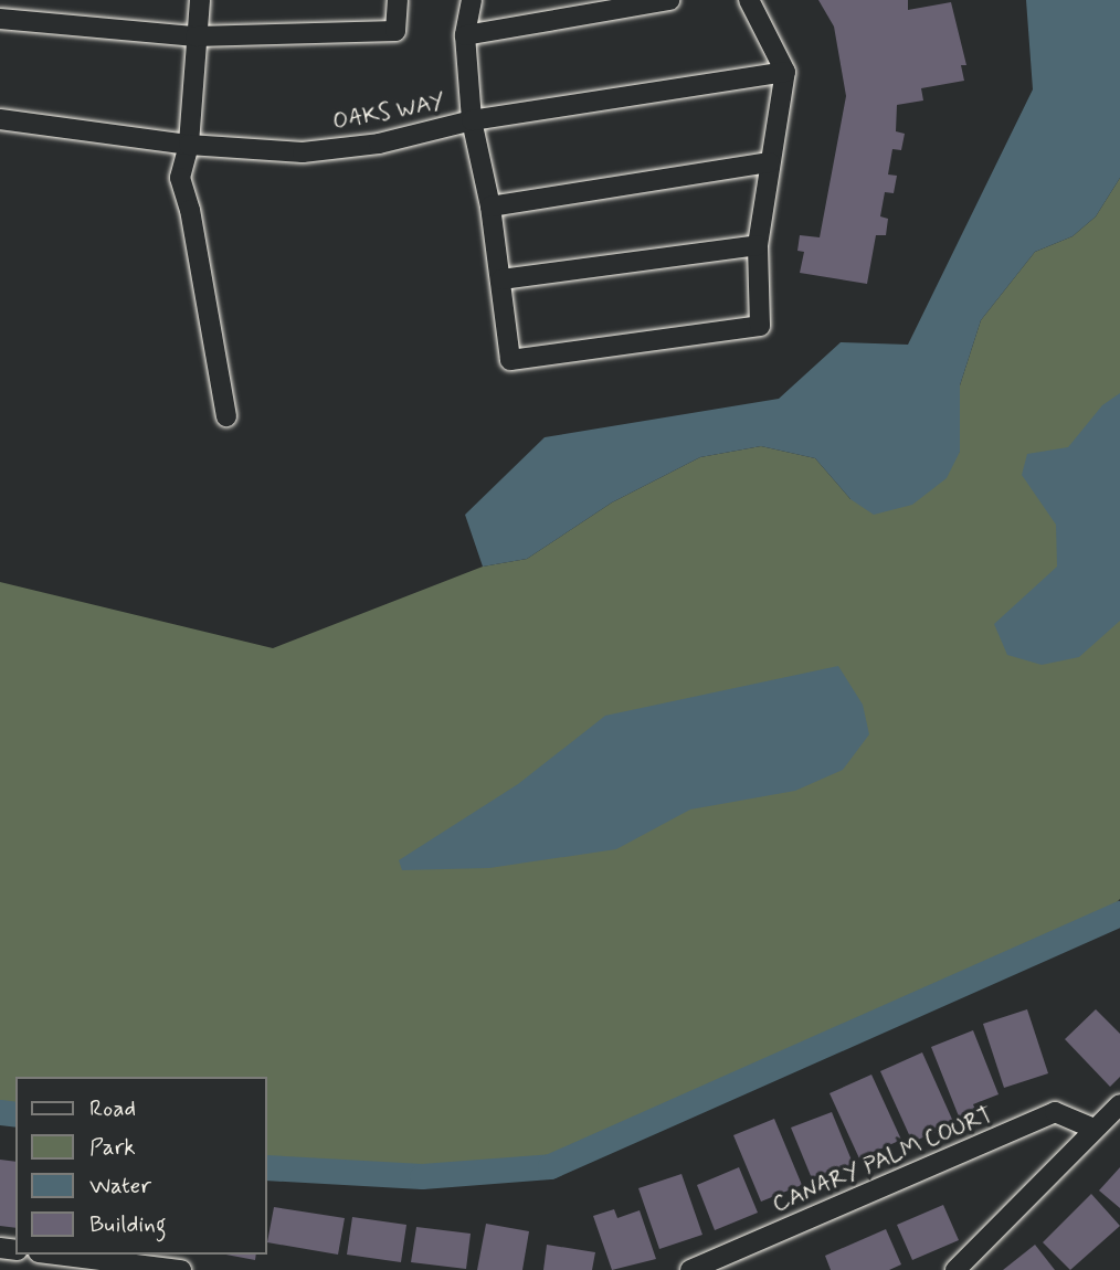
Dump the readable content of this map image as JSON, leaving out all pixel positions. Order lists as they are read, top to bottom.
{
  "streets": {
    "street": ["OAKS WAY", "CANARY PALM COURT"]
  },
  "legend": [
    "Road",
    "Park",
    "Water",
    "Building"
  ]
}
